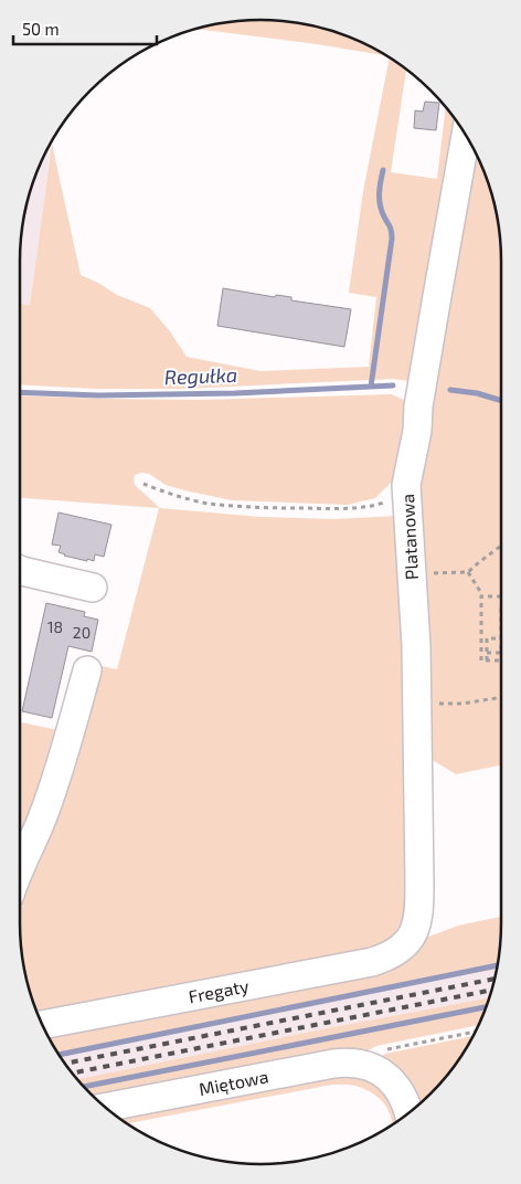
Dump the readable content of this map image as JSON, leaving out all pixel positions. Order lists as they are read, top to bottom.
{
  "streets": {
    "street": ["Platanowa", "Fregaty", "Miętowa"]
  },
  "crossings": [
    ["Platanowa", "Fregaty"]
  ],
  "water": ["Regułka"],
  "house_numbers": ["18", "20"],
  "scale_bar": "50 m"
}
